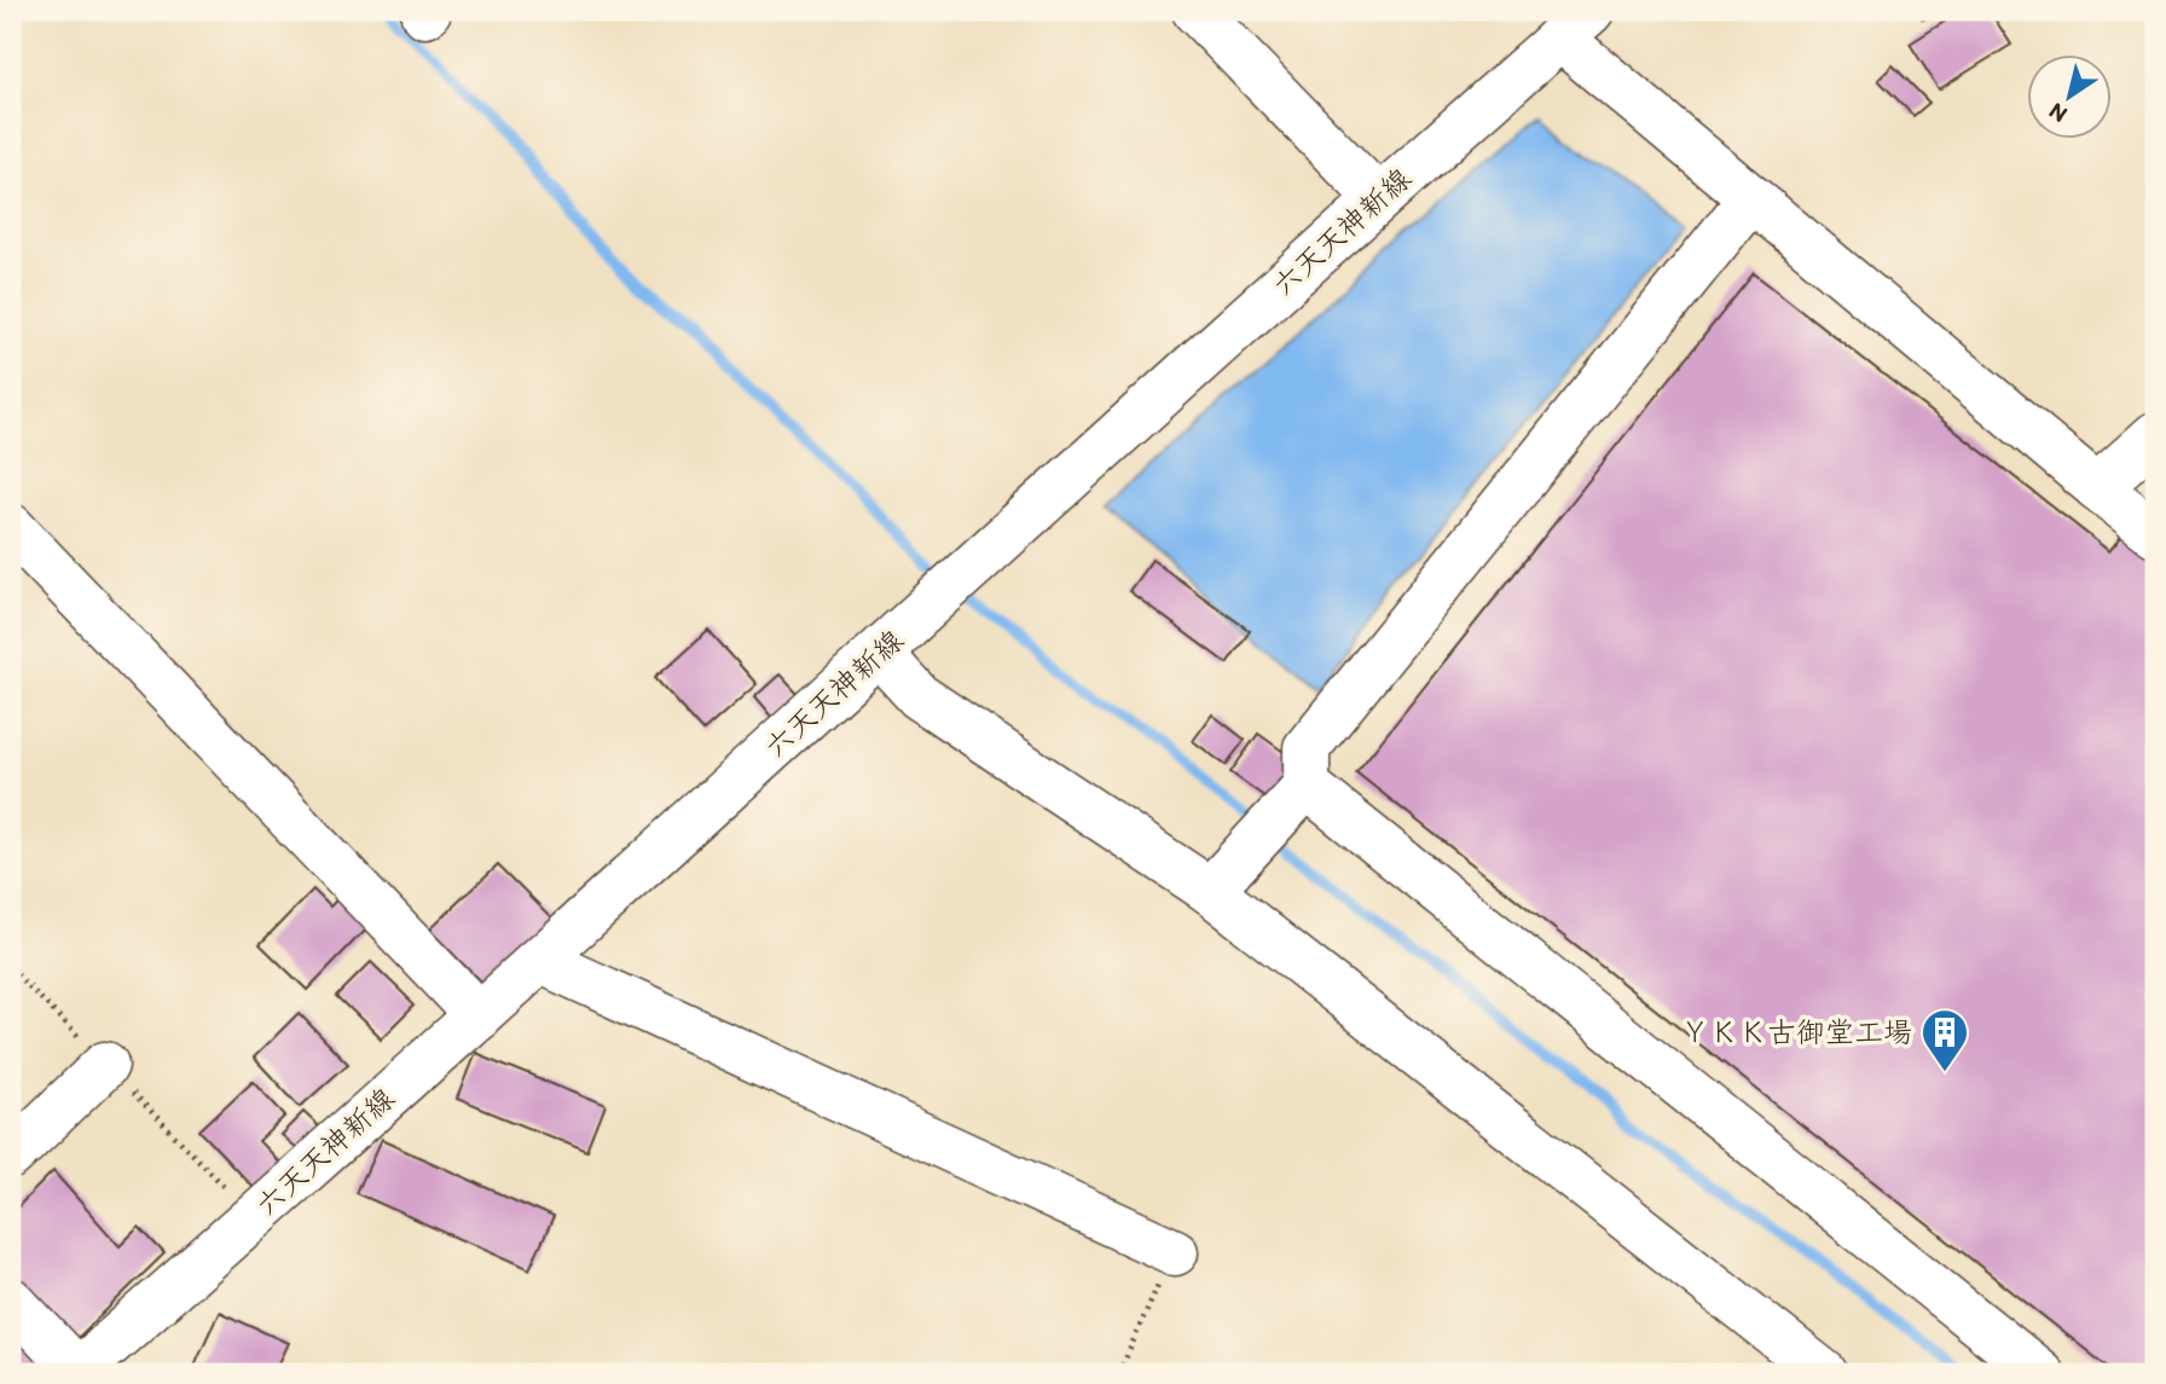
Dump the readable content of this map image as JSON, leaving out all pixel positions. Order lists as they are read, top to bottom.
{
  "streets": {
    "main road": ["六天天神新線"]
  },
  "places": {
    "building": ["ＹＫＫ古御堂工場"]
  },
  "north": "bottom left"
}
